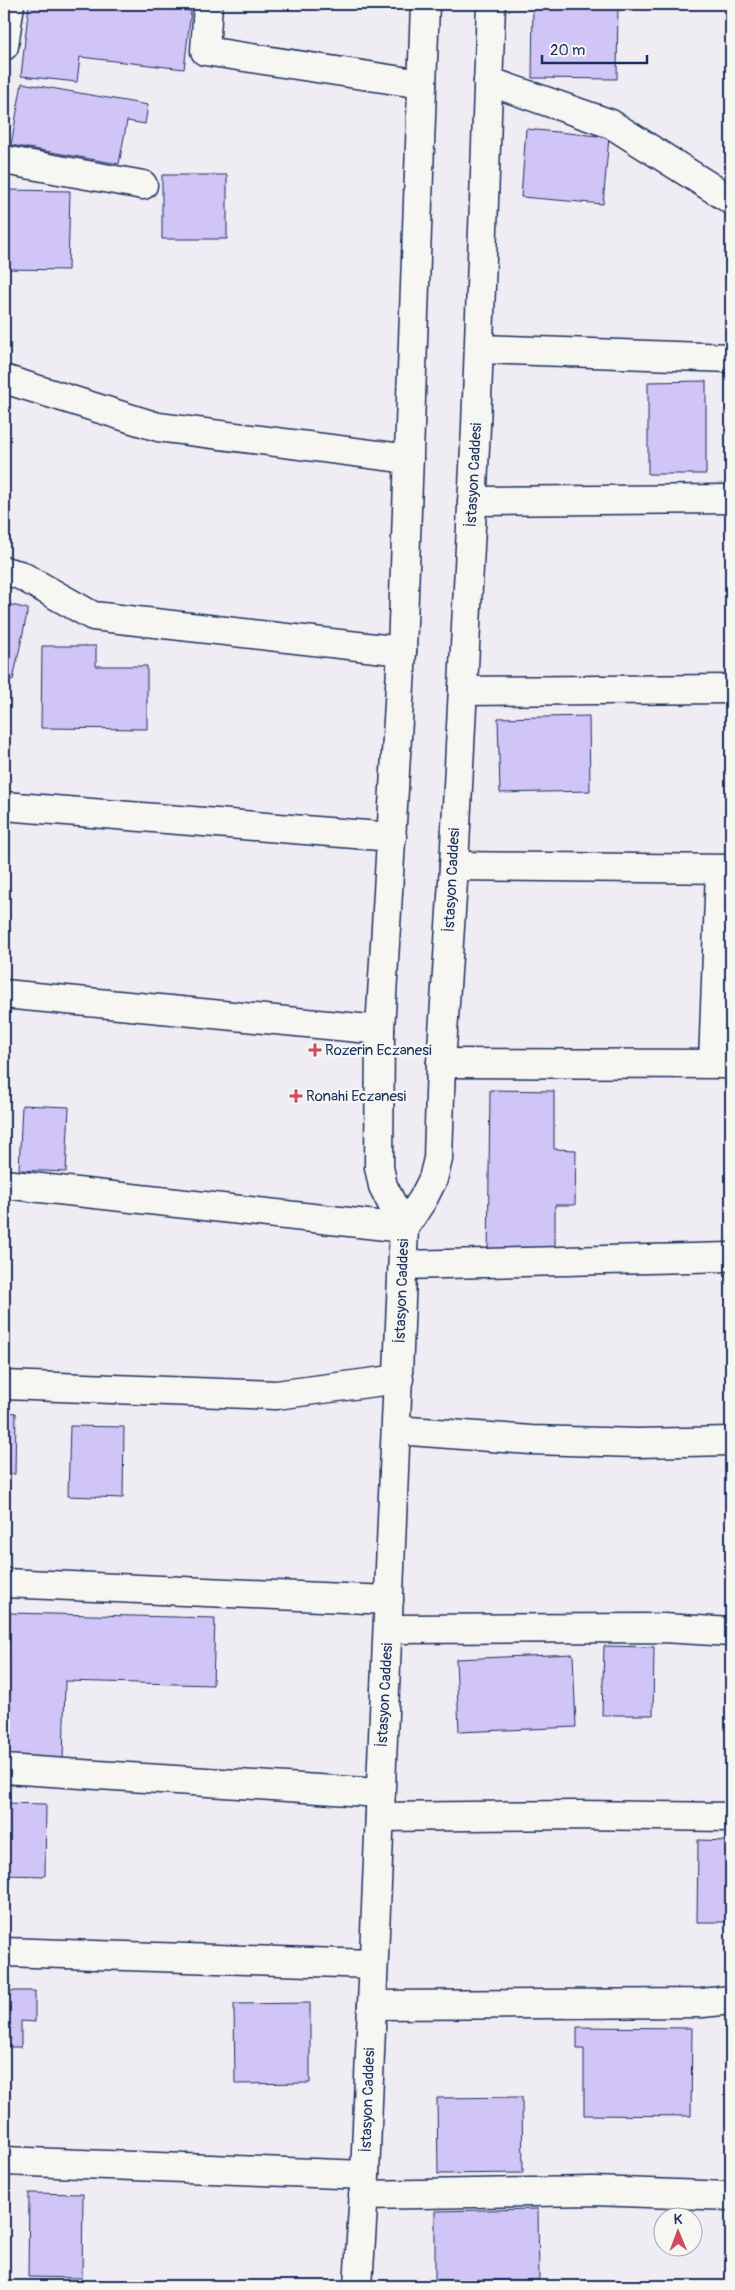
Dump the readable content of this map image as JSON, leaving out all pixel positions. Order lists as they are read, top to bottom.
{
  "streets": {
    "street": ["İstasyon Caddesi"]
  },
  "places": {
    "health": ["Rozerin Eczanesi", "Ronahi Eczanesi"]
  },
  "scale_bar": "20 m",
  "north": "top"
}
